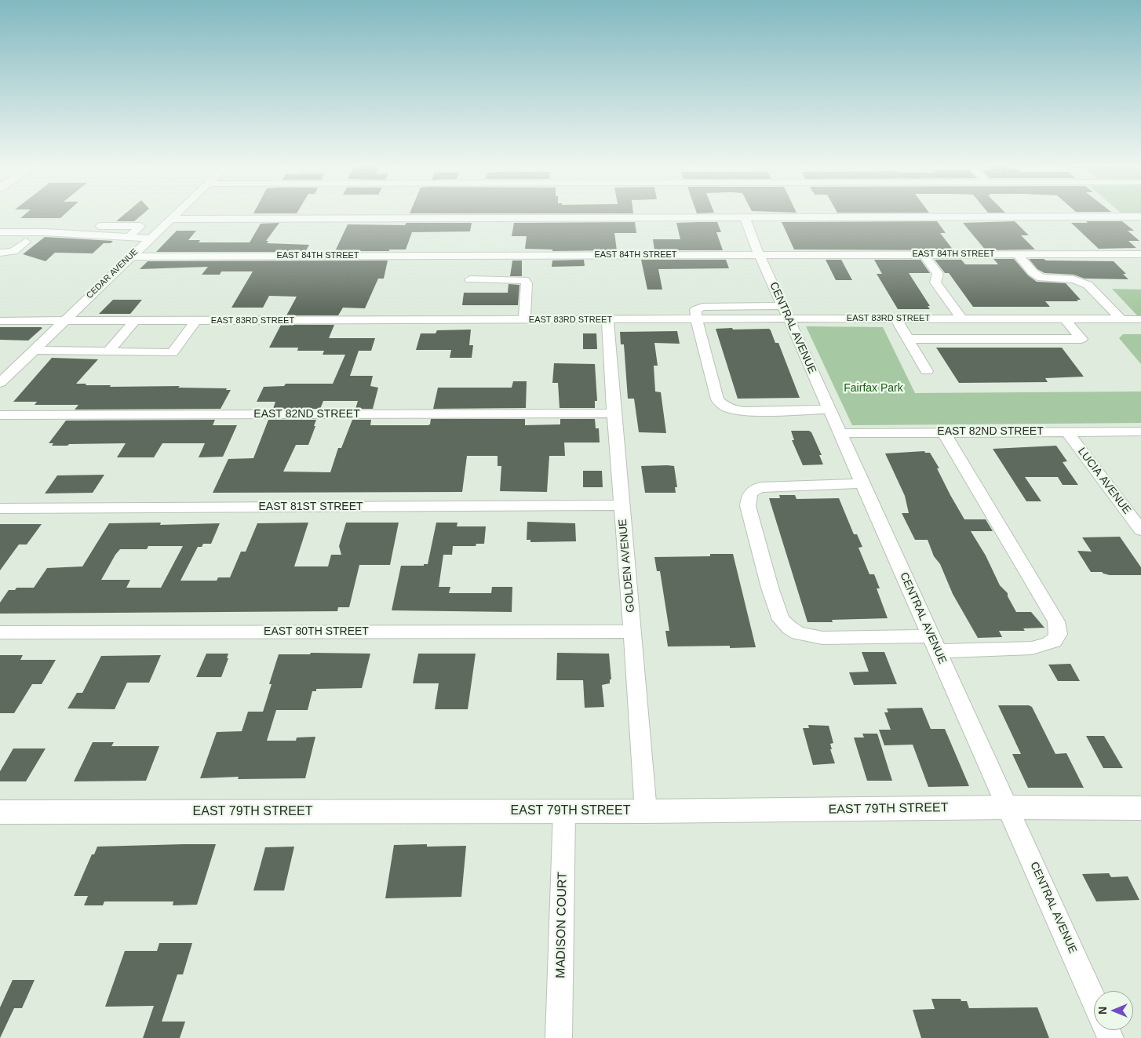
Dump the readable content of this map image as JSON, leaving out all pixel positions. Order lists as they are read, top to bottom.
{
  "streets": {
    "main road": ["EAST 79TH STREET"],
    "street": [
      "EAST 84TH STREET",
      "CEDAR AVENUE",
      "EAST 83RD STREET",
      "CENTRAL AVENUE",
      "EAST 82ND STREET",
      "LUCIA AVENUE",
      "EAST 81ST STREET",
      "GOLDEN AVENUE",
      "EAST 80TH STREET",
      "MADISON COURT"
    ]
  },
  "crossings": [
    ["EAST 84TH STREET", "CEDAR AVENUE"],
    ["EAST 84TH STREET", "CENTRAL AVENUE"],
    ["CEDAR AVENUE", "EAST 83RD STREET"],
    ["EAST 83RD STREET", "CENTRAL AVENUE"],
    ["EAST 83RD STREET", "GOLDEN AVENUE"],
    ["CENTRAL AVENUE", "EAST 82ND STREET"],
    ["CENTRAL AVENUE", "EAST 79TH STREET"],
    ["EAST 82ND STREET", "LUCIA AVENUE"],
    ["EAST 82ND STREET", "GOLDEN AVENUE"],
    ["EAST 81ST STREET", "GOLDEN AVENUE"],
    ["GOLDEN AVENUE", "EAST 80TH STREET"],
    ["GOLDEN AVENUE", "EAST 79TH STREET"],
    ["EAST 79TH STREET", "MADISON COURT"]
  ],
  "parks": ["Fairfax Park"],
  "north": "left"
}
